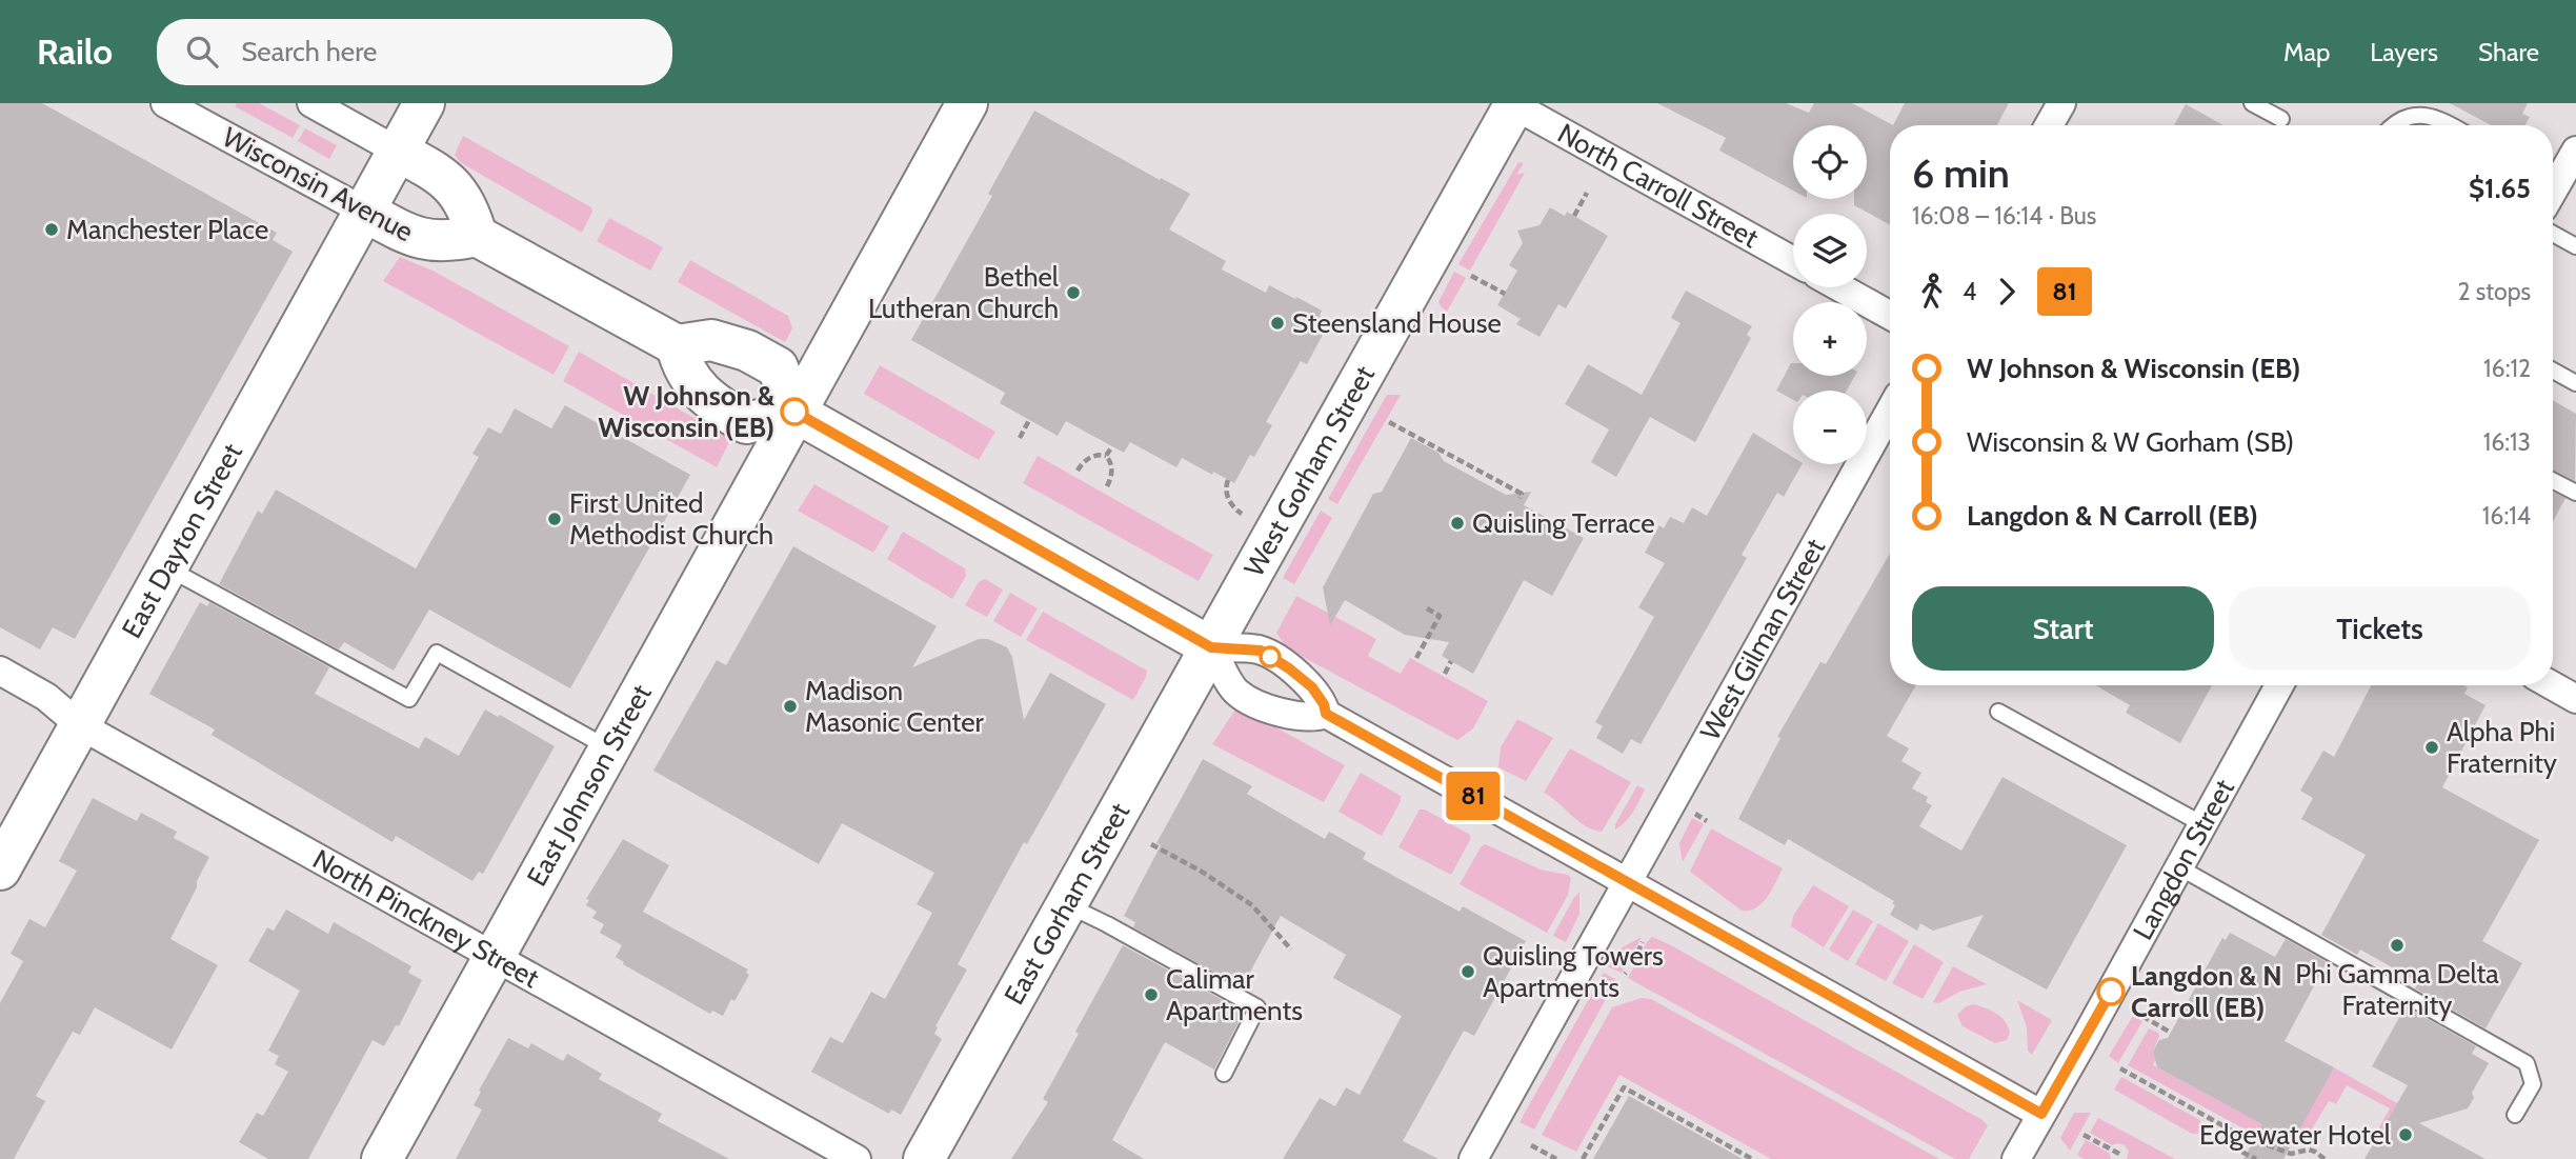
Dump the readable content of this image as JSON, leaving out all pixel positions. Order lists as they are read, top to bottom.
{
  "streets": {
    "main road": [
      "Wisconsin Avenue",
      "West Gorham Street",
      "East Dayton Street",
      "East Johnson Street",
      "East Gorham Street"
    ],
    "street": [
      "North Carroll Street",
      "West Gilman Street",
      "Langdon Street",
      "North Pinckney Street"
    ]
  },
  "crossings": [
    ["Wisconsin Avenue", "East Dayton Street"],
    ["North Carroll Street", "West Gorham Street"],
    ["West Gorham Street", "East Gorham Street"],
    ["East Dayton Street", "North Pinckney Street"],
    ["East Johnson Street", "North Pinckney Street"]
  ],
  "places": [
    "Manchester Place",
    "Bethel Lutheran Church",
    "Steensland House",
    "W Johnson & Wisconsin (EB)",
    "First United Methodist Church",
    "Quisling Terrace",
    "Madison Masonic Center",
    "Alpha Phi Fraternity",
    "Phi Gamma Delta Fraternity",
    "Quisling Towers Apartments",
    "Langdon & N Carroll (EB)",
    "Calimar Apartments",
    "Edgewater Hotel"
  ],
  "lines": ["bus line 81"],
  "page": {
    "header": "Railo",
    "search": "Search here",
    "nav": ["Map", "Layers", "Share"],
    "on_map": "81",
    "map_buttons": ["+", "−"],
    "heading": ["6 min", "16:08 – 16:14 · Bus", "$1.65"],
    "legs": ["4", "81", "2 stops"],
    "list": [
      {
        "name": "W Johnson & Wisconsin (EB)",
        "value": "16:12"
      },
      {
        "name": "Wisconsin & W Gorham (SB)",
        "value": "16:13"
      },
      {
        "name": "Langdon & N Carroll (EB)",
        "value": "16:14"
      }
    ],
    "buttons": ["Start", "Tickets"]
  }
}
